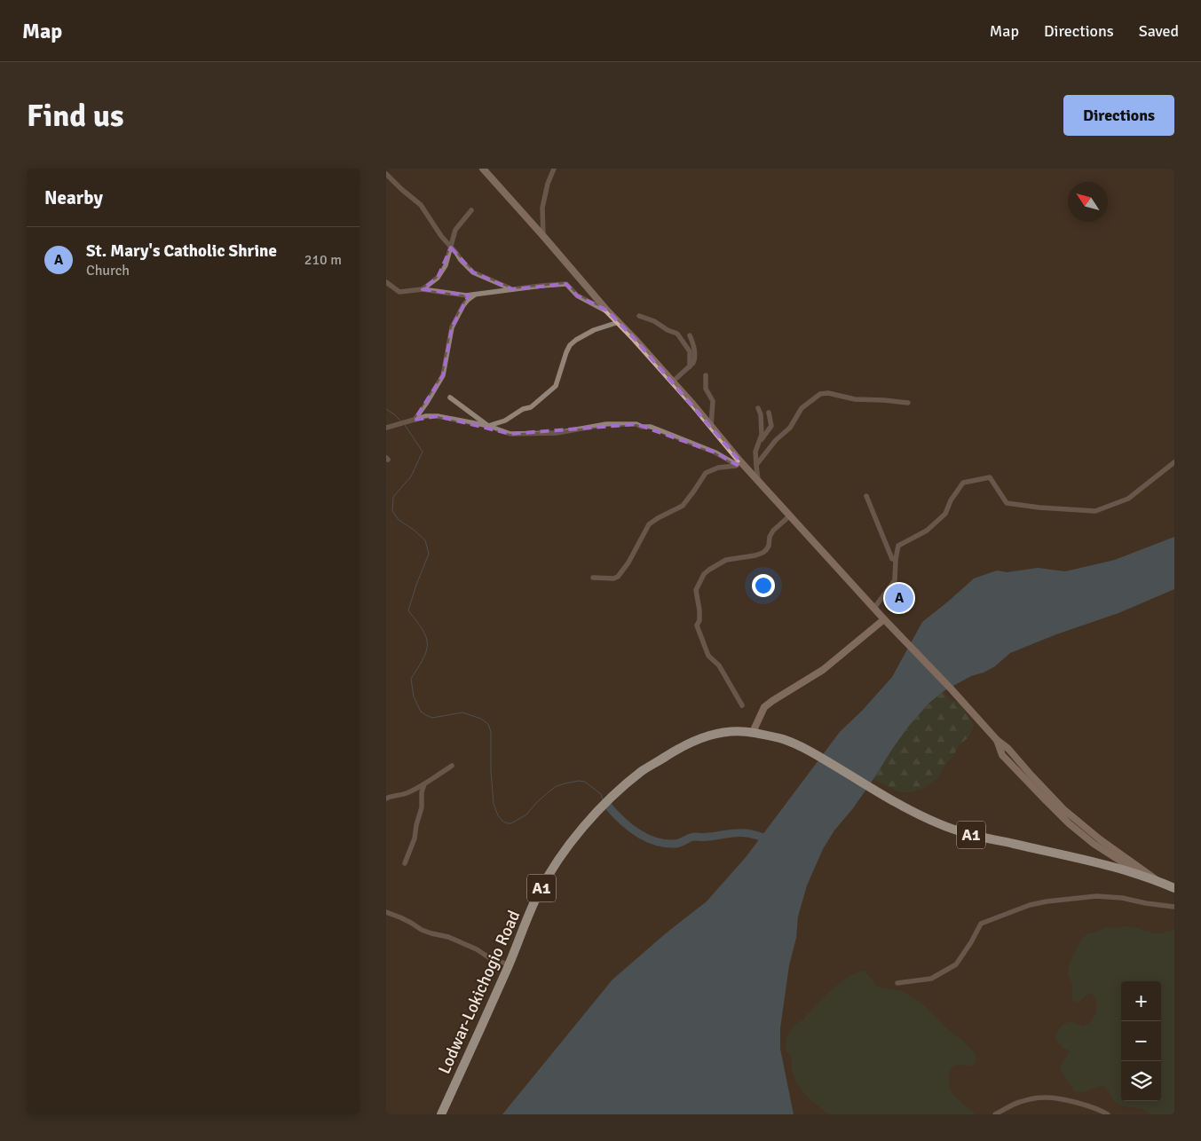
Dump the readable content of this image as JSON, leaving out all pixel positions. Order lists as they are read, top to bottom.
{
  "streets": {
    "highway": ["A1", "Lodwar-Lokichogio Road"]
  },
  "crossings": [
    ["A1", "Lodwar-Lokichogio Road"]
  ],
  "north": "top left",
  "page": {
    "header": "Map",
    "nav": ["Map", "Directions", "Saved"],
    "buttons": "Directions",
    "title": "Find us",
    "heading": "Nearby",
    "list": [
      {
        "mark": "A",
        "name": "St. Mary's Catholic Shrine",
        "note": "Church",
        "value": "210 m"
      }
    ],
    "pins": "A",
    "map_buttons": ["+", "−"]
  }
}
